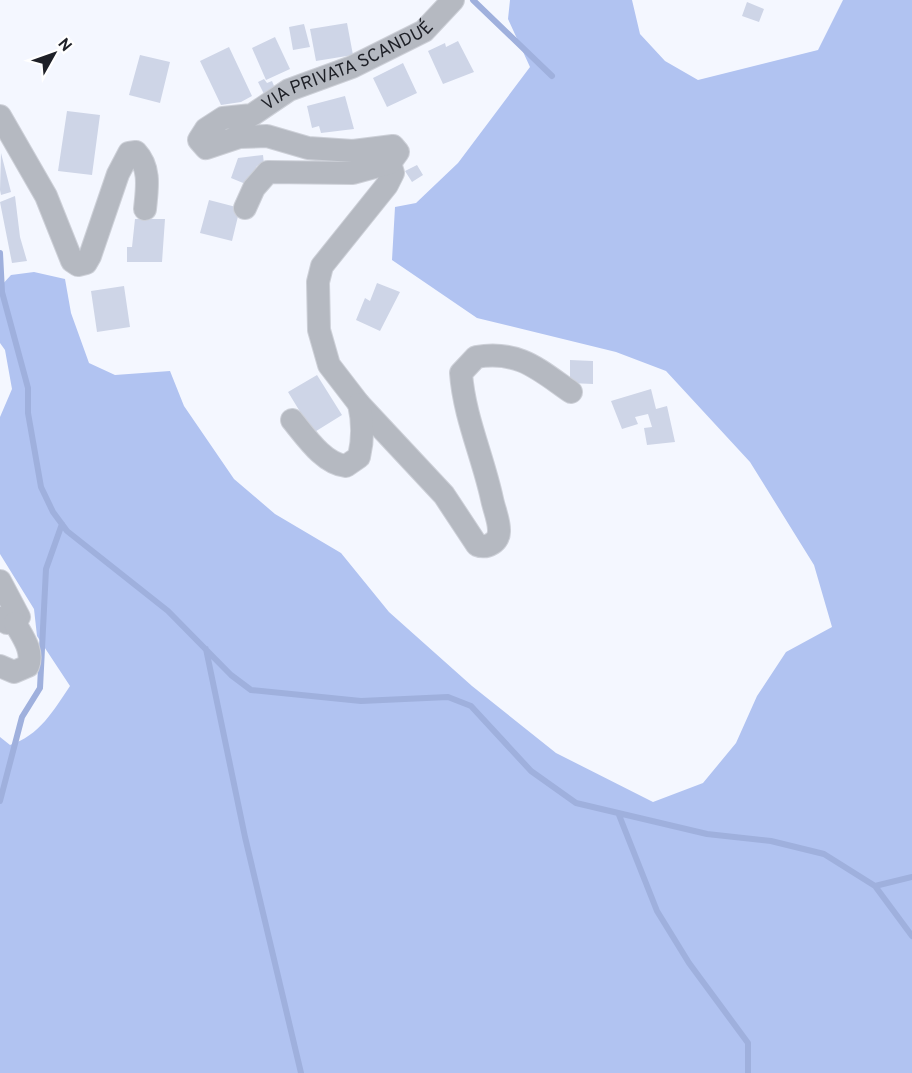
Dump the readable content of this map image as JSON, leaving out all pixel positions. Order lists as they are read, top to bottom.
{
  "streets": {
    "street": ["VIA PRIVATA SCANDUÉ"]
  },
  "north": "top right"
}
